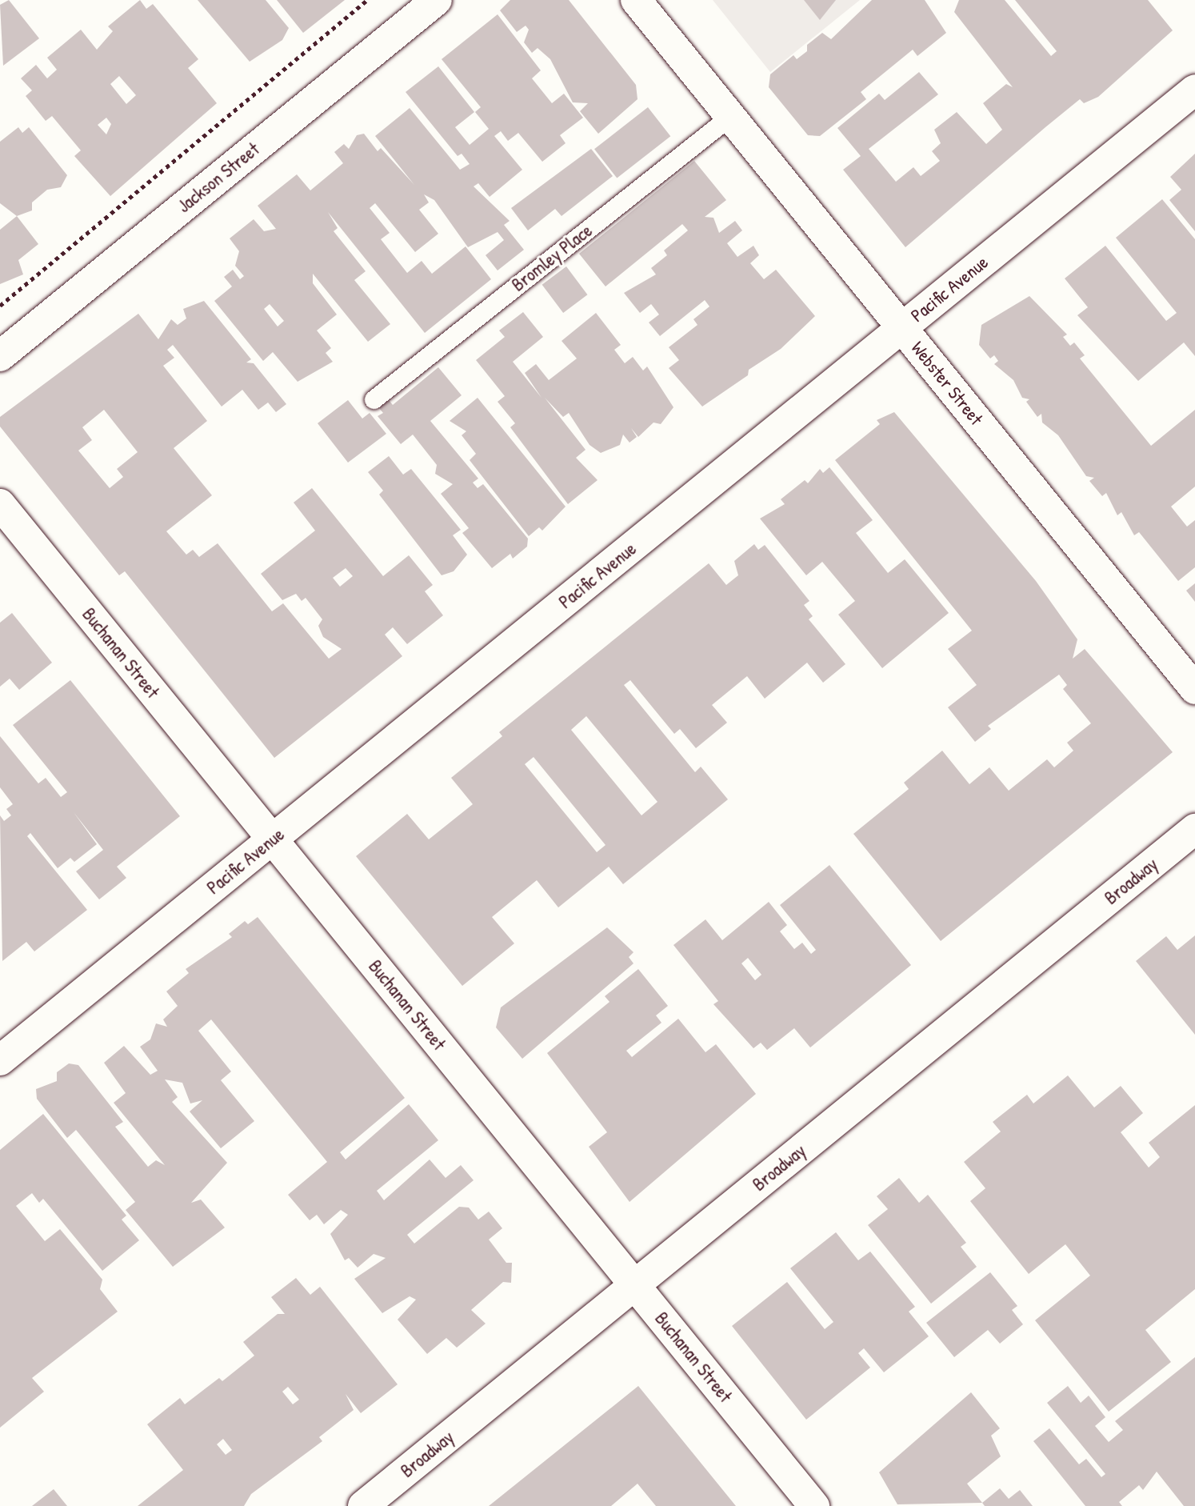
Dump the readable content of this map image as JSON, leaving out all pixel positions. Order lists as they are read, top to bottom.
{
  "streets": {
    "street": [
      "Jackson Street",
      "Pacific Avenue",
      "Webster Street",
      "Buchanan Street",
      "Broadway"
    ],
    "lane": ["Bromley Place"]
  },
  "crossings": [
    ["Bromley Place", "Webster Street"],
    ["Pacific Avenue", "Webster Street"],
    ["Pacific Avenue", "Buchanan Street"],
    ["Buchanan Street", "Broadway"]
  ]
}
